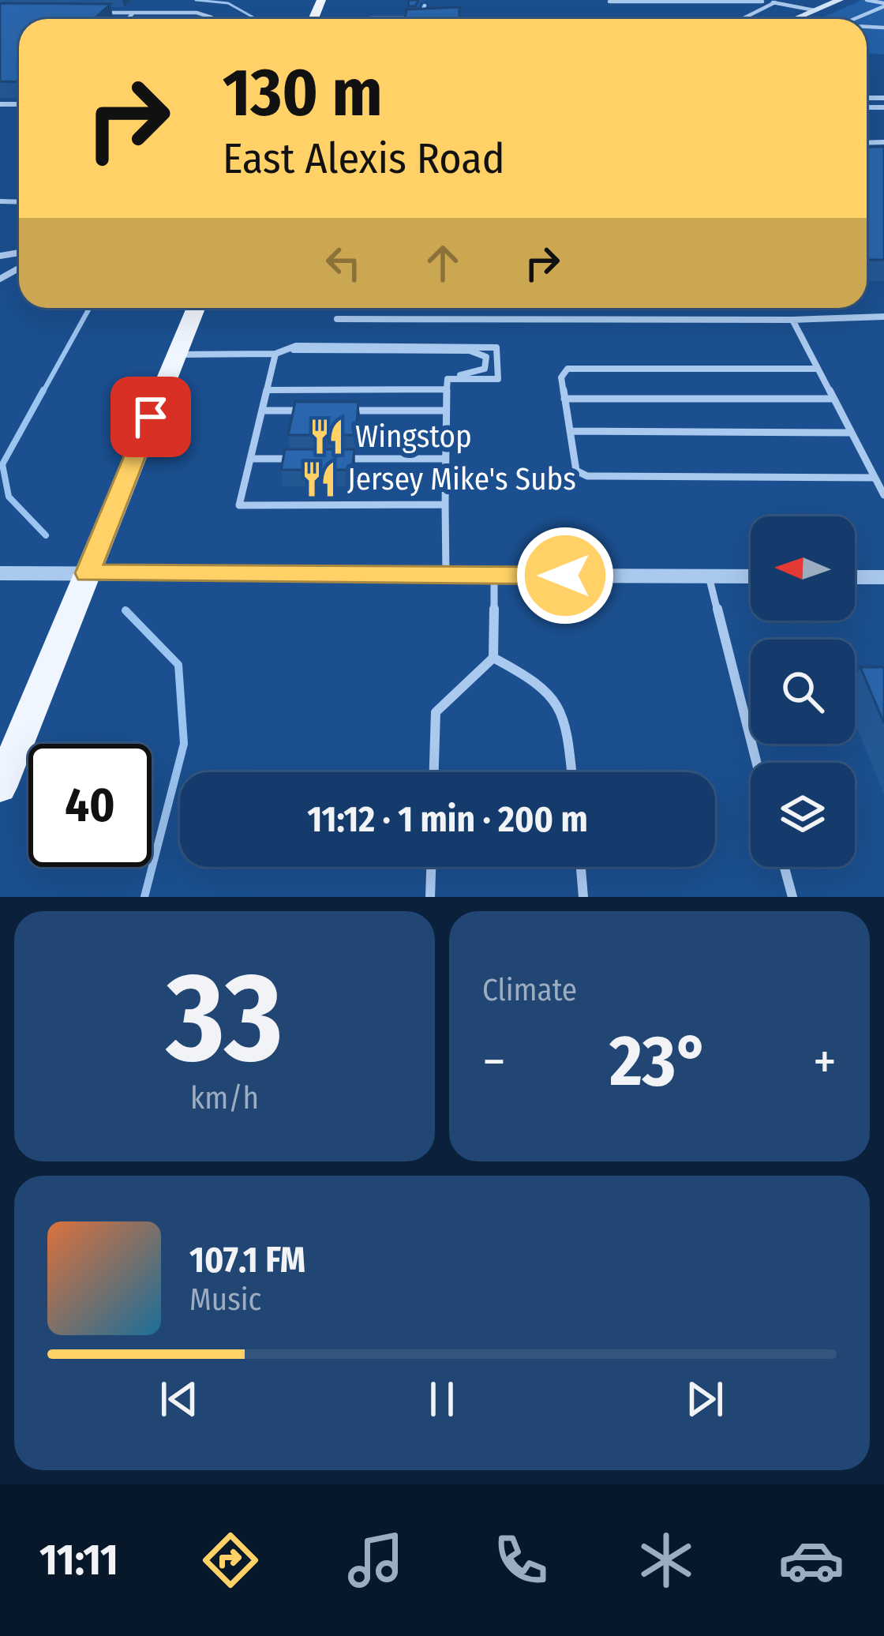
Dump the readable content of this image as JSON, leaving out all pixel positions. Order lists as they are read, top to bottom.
{
  "places": {
    "restaurant": ["Wingstop", "Jersey Mike's Subs"]
  },
  "north": "left",
  "page": {
    "turn": ["130 m", "East Alexis Road"],
    "limit": "40",
    "trip": "11:12 · 1 min · 200 m",
    "tile": [
      ["33", "km/h"],
      "Climate"
    ],
    "heat": ["−", "23°", "+"],
    "song": ["107.1 FM", "Music"],
    "tabs": "11:11"
  }
}
